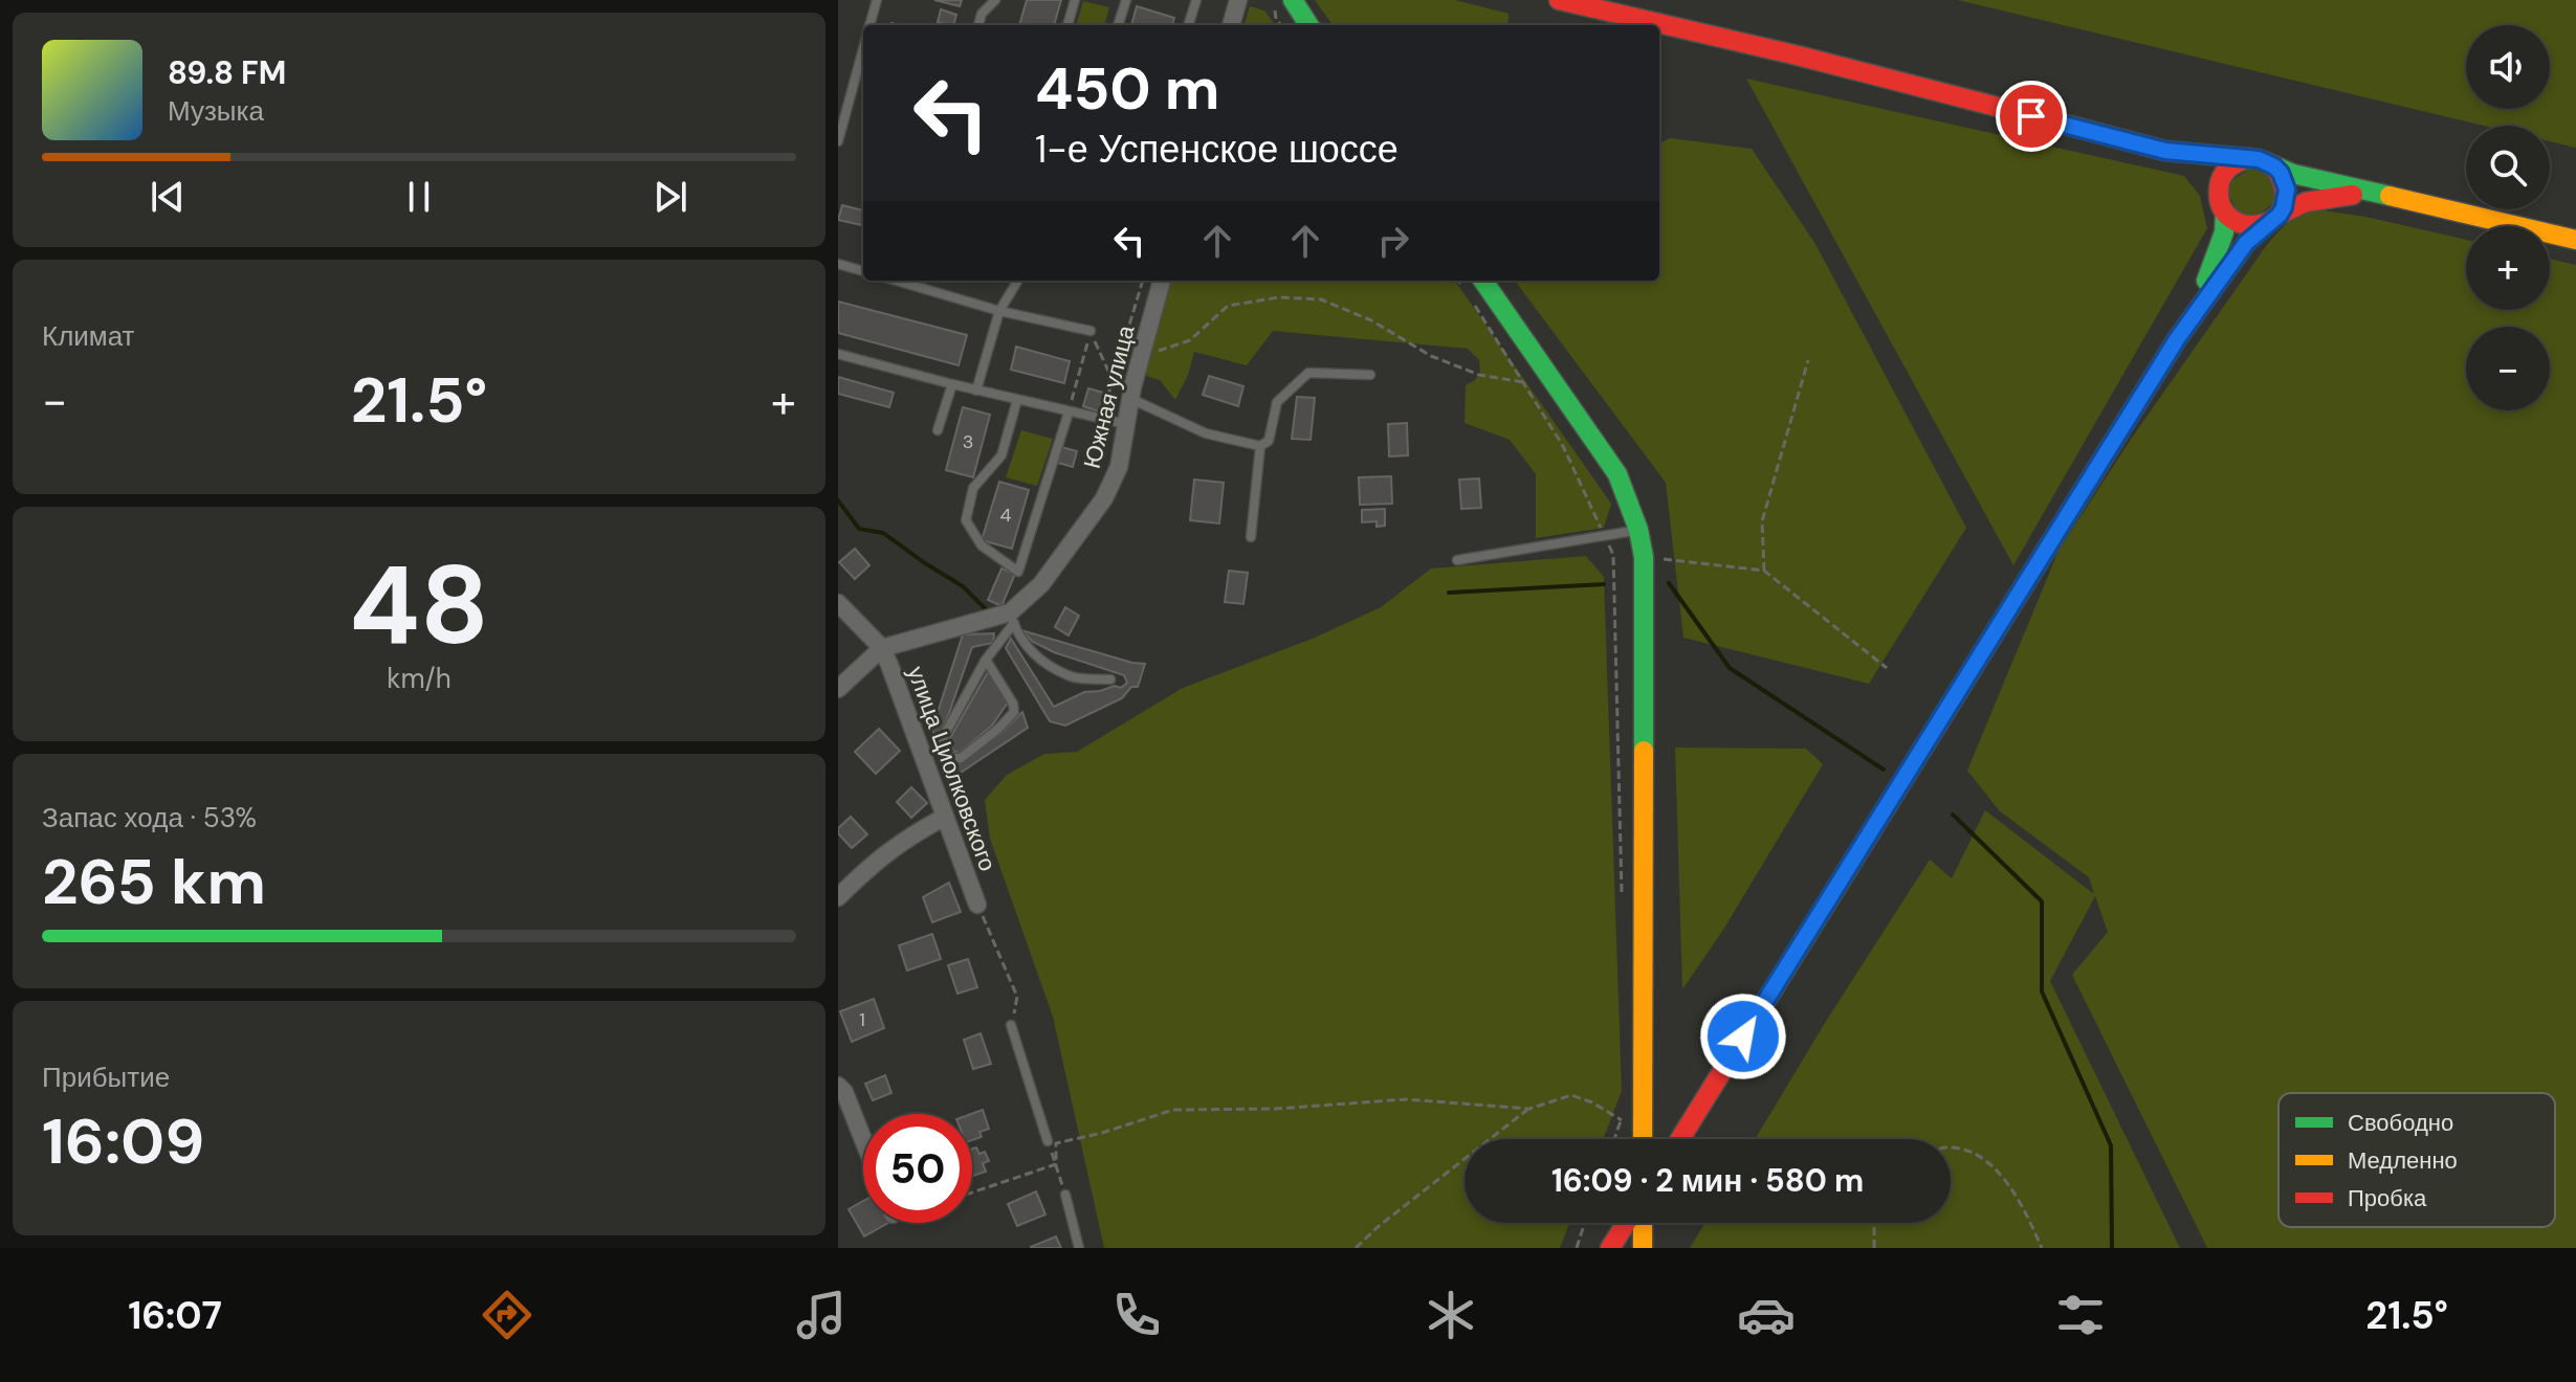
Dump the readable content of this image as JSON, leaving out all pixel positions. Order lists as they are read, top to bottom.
{
  "streets": {
    "street": ["Южная улица", "улица Циолковского"]
  },
  "crossings": [
    ["Южная улица", "улица Циолковского"]
  ],
  "house_numbers": ["3", "4", "1"],
  "legend": ["Свободно", "Медленно", "Пробка"],
  "page": {
    "map_buttons": ["+", "−"],
    "turn": ["450 m", "1-е Успенское шоссе"],
    "song": ["89.8 FM", "Музыка"],
    "tile": [
      "Климат",
      ["48", "km/h"],
      ["Запас хода · 53%", "265 km"],
      ["Прибытие", "16:09"]
    ],
    "heat": ["−", "21.5°", "+"],
    "limit": "50",
    "trip": "16:09 · 2 мин · 580 m",
    "tabs": ["16:07", "21.5°"]
  }
}
